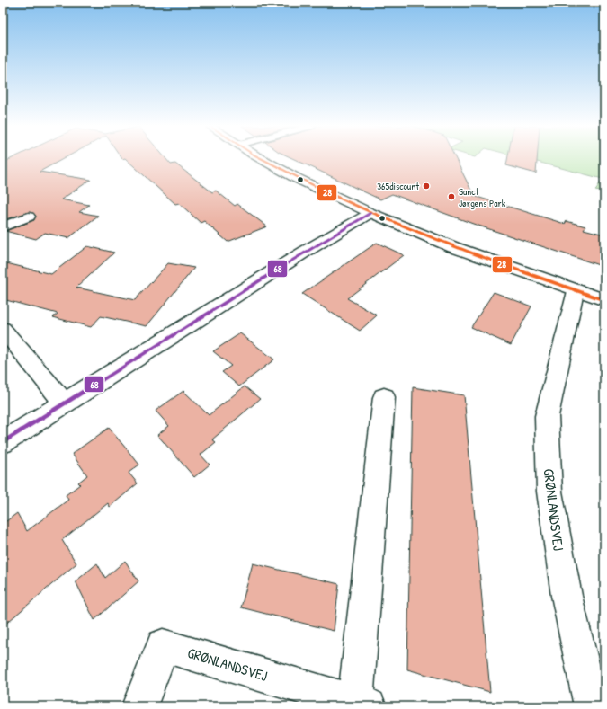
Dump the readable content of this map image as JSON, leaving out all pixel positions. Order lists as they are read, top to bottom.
{
  "streets": {
    "street": ["GRØNLANDSVEJ"]
  },
  "places": ["365discount", "Sanct Jørgens Park"],
  "lines": ["transit line 28", "transit line 68"]
}
